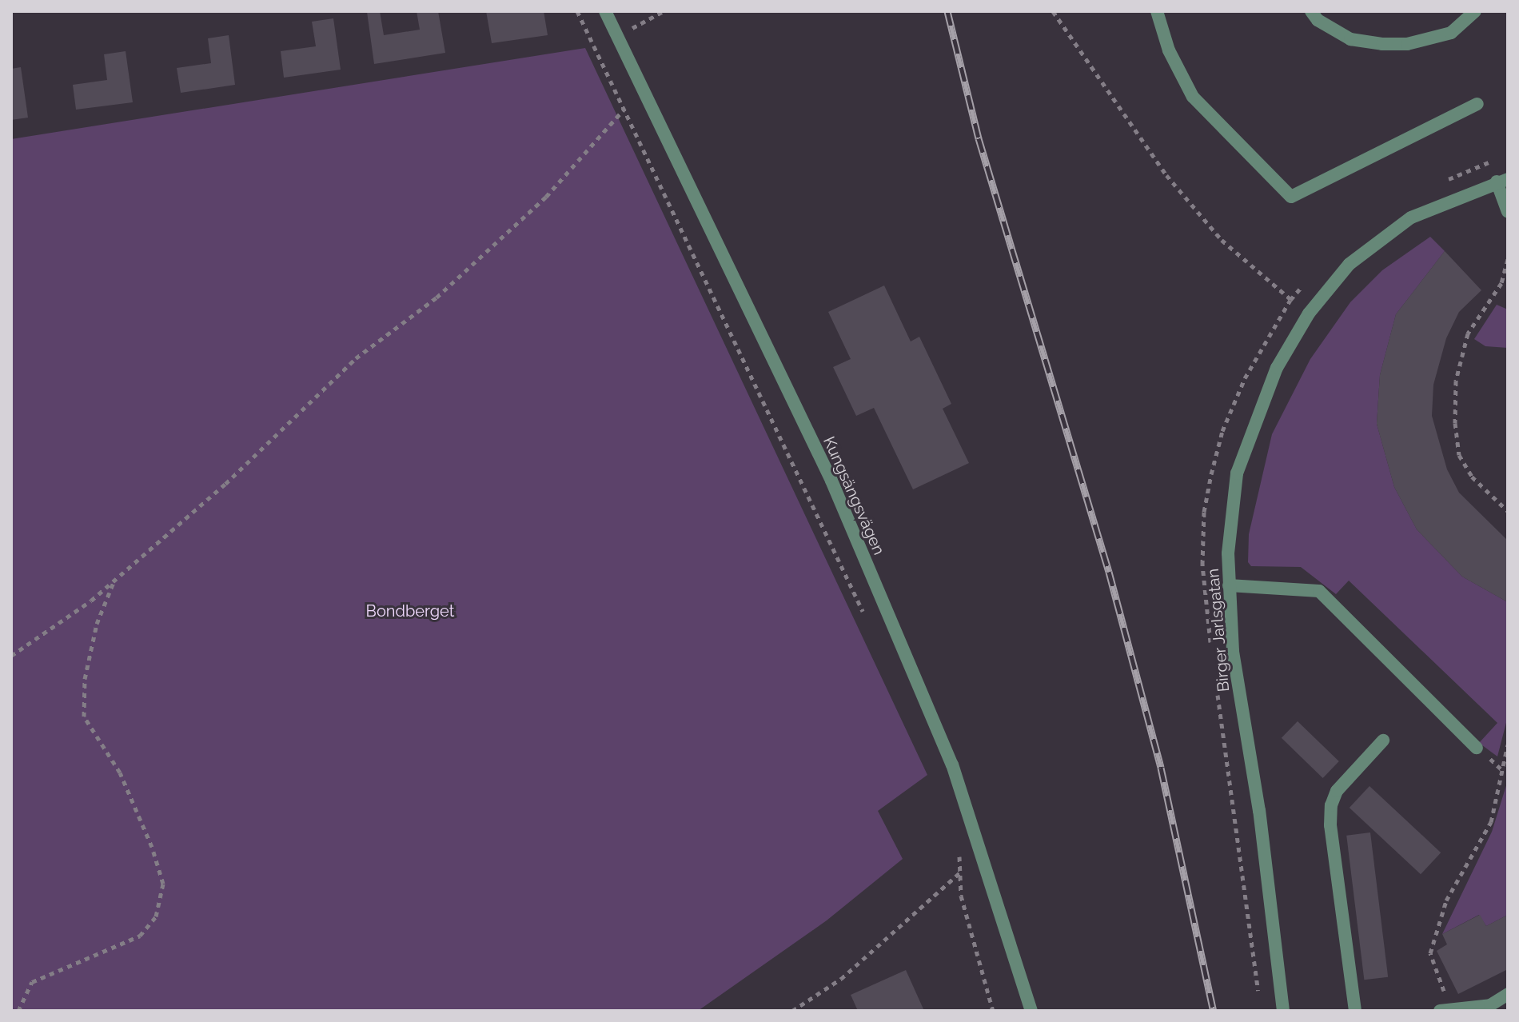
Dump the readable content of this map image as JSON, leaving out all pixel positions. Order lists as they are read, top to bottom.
{
  "streets": {
    "street": ["Kungsängsvägen", "Birger Jarlsgatan"]
  },
  "parks": ["Bondberget"]
}
